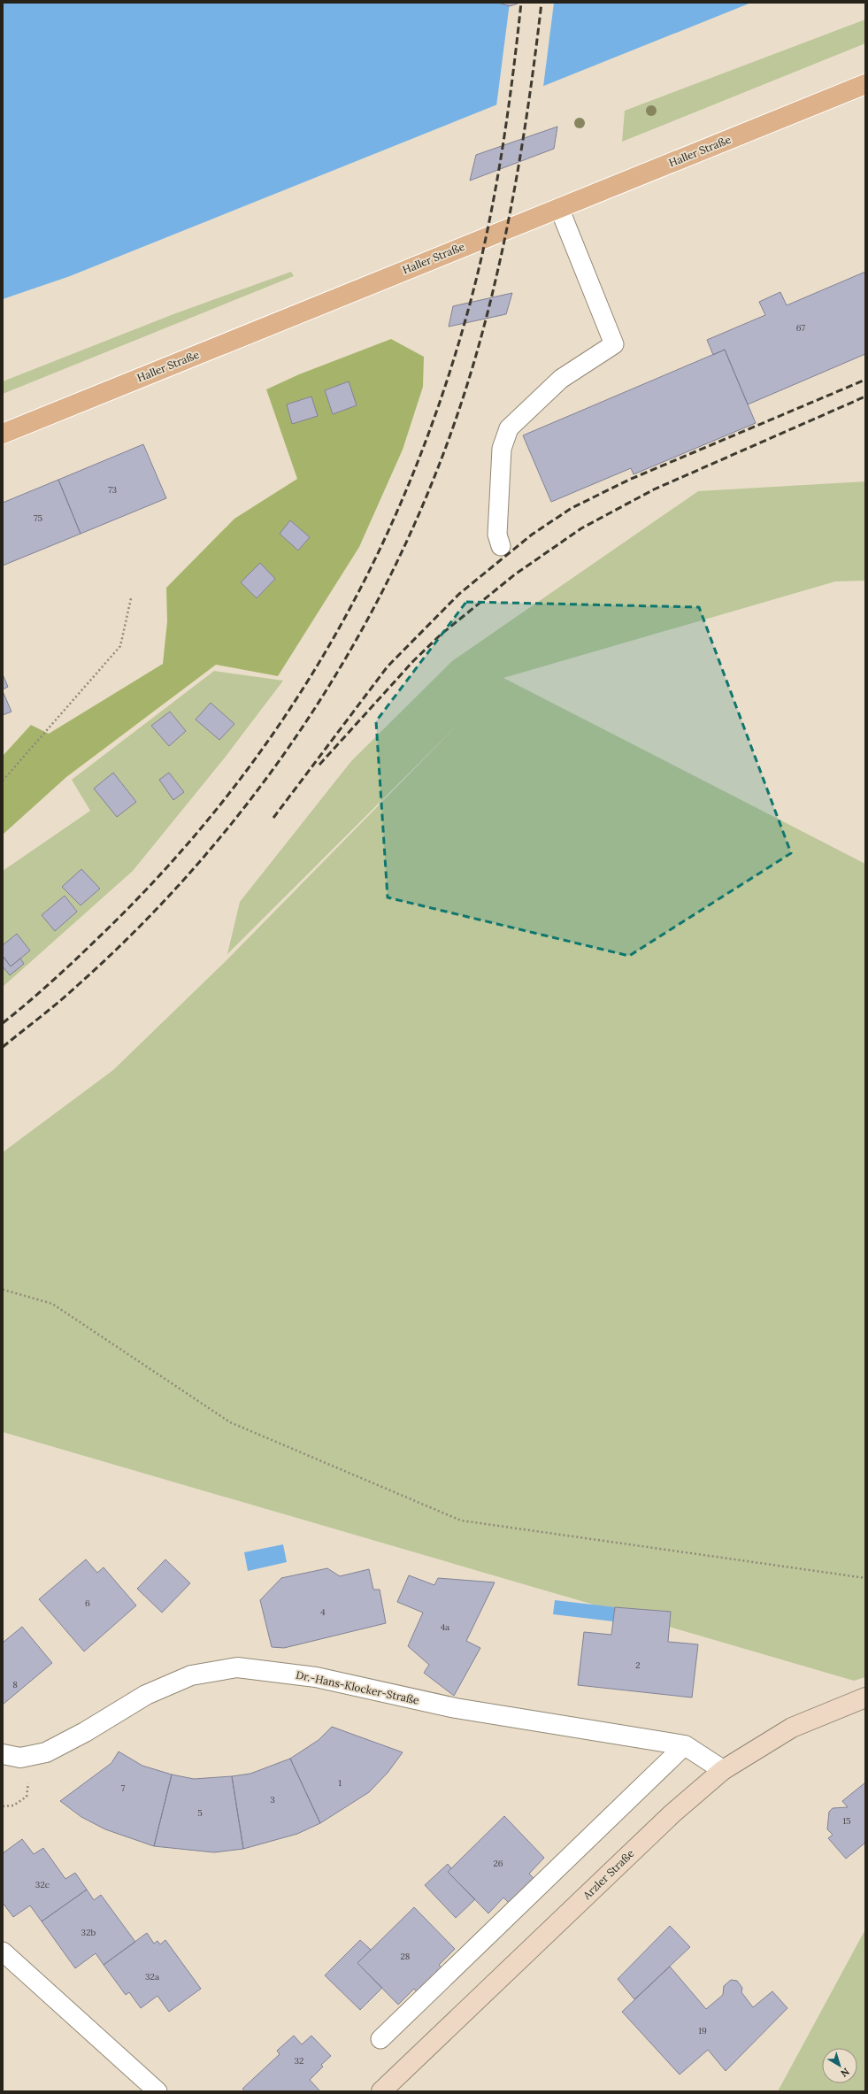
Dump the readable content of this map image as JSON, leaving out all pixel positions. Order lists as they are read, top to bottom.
{
  "streets": {
    "main road": ["Haller Straße", "Arzler Straße"],
    "street": ["Dr.-Hans-Klocker-Straße"]
  },
  "crossings": [
    ["Dr.-Hans-Klocker-Straße", "Arzler Straße"]
  ],
  "house_numbers": [
    "67",
    "73",
    "75",
    "6",
    "4",
    "4a",
    "2",
    "8",
    "1",
    "7",
    "3",
    "5",
    "15",
    "26",
    "32c",
    "32b",
    "28",
    "32a",
    "19",
    "32"
  ],
  "north": "bottom right"
}
